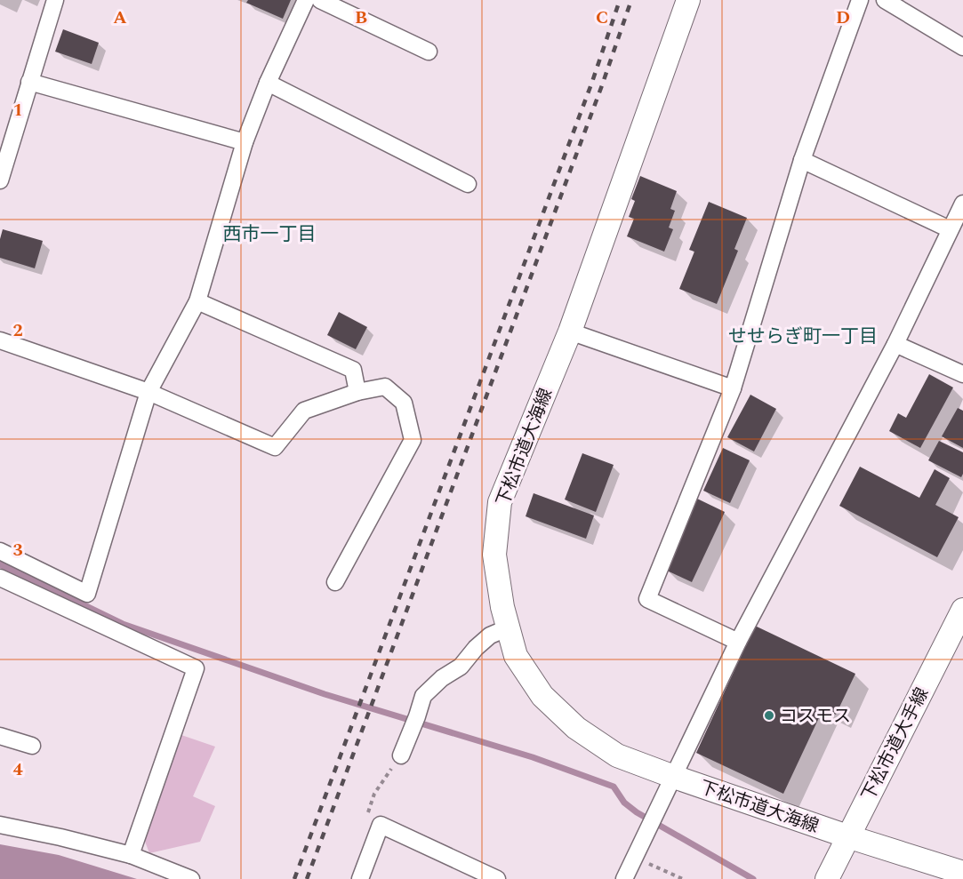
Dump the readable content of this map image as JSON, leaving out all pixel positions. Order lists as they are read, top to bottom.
{
  "streets": {
    "street": ["下松市道大海線", "下松市道大手線"]
  },
  "crossings": [
    ["下松市道大海線", "下松市道大手線"]
  ],
  "districts": ["西市一丁目", "せせらぎ町一丁目"],
  "places": ["コスモス"],
  "grid": {
    "columns": [
      "A",
      "B",
      "C",
      "D"
    ],
    "rows": [
      "1",
      "2",
      "3",
      "4"
    ]
  }
}
